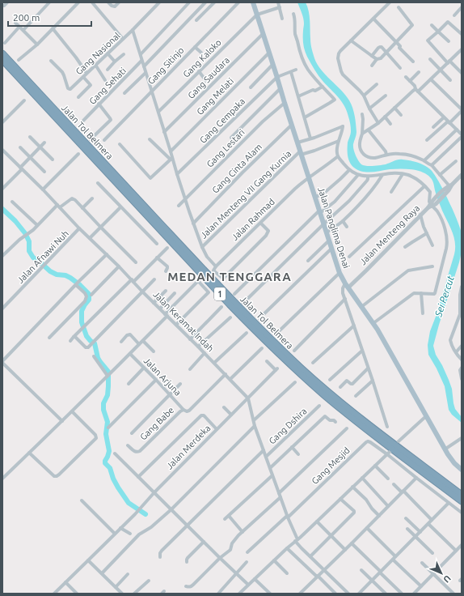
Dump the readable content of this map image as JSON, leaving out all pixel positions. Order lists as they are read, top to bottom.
{
  "streets": {
    "highway": ["Jalan Tol Belmera", "1"],
    "main road": ["Jalan Panglima Denai"],
    "street": [
      "Gang Nasional",
      "Gang Kaloko",
      "Gang Sitinjo",
      "Gang Saudara",
      "Gang Sehati",
      "Gang Melati",
      "Gang Cempaka",
      "Gang Lestari",
      "Gang Cinta Alam",
      "Jalan Menteng VII Gang Kurnia",
      "Jalan Rahmad",
      "Jalan Menteng Raya",
      "Jalan Afnawi Nuh",
      "Jalan Keramat Indah",
      "Jalan Arjuna",
      "Gang Babe",
      "Gang Dshira",
      "Jalan Merdeka",
      "Gang Mesjid"
    ]
  },
  "crossings": [
    ["Gang Kaloko", "Jalan Panglima Denai"],
    ["Gang Saudara", "Jalan Panglima Denai"],
    ["Gang Melati", "Jalan Panglima Denai"],
    ["Gang Cempaka", "Jalan Panglima Denai"],
    ["Gang Lestari", "Jalan Panglima Denai"],
    ["Gang Cinta Alam", "Jalan Panglima Denai"],
    ["Jalan Menteng VII Gang Kurnia", "Jalan Panglima Denai"],
    ["Jalan Rahmad", "Jalan Panglima Denai"],
    ["Jalan Panglima Denai", "Jalan Menteng Raya"],
    ["Jalan Afnawi Nuh", "Jalan Keramat Indah"],
    ["Jalan Keramat Indah", "Gang Babe"],
    ["Jalan Keramat Indah", "Gang Dshira"],
    ["Jalan Keramat Indah", "Jalan Merdeka"],
    ["Jalan Keramat Indah", "Gang Mesjid"],
    ["Jalan Arjuna", "Gang Babe"]
  ],
  "districts": ["MEDAN TENGGARA"],
  "water": ["Sei Percut"],
  "scale_bar": "200 m",
  "north": "bottom right"
}
